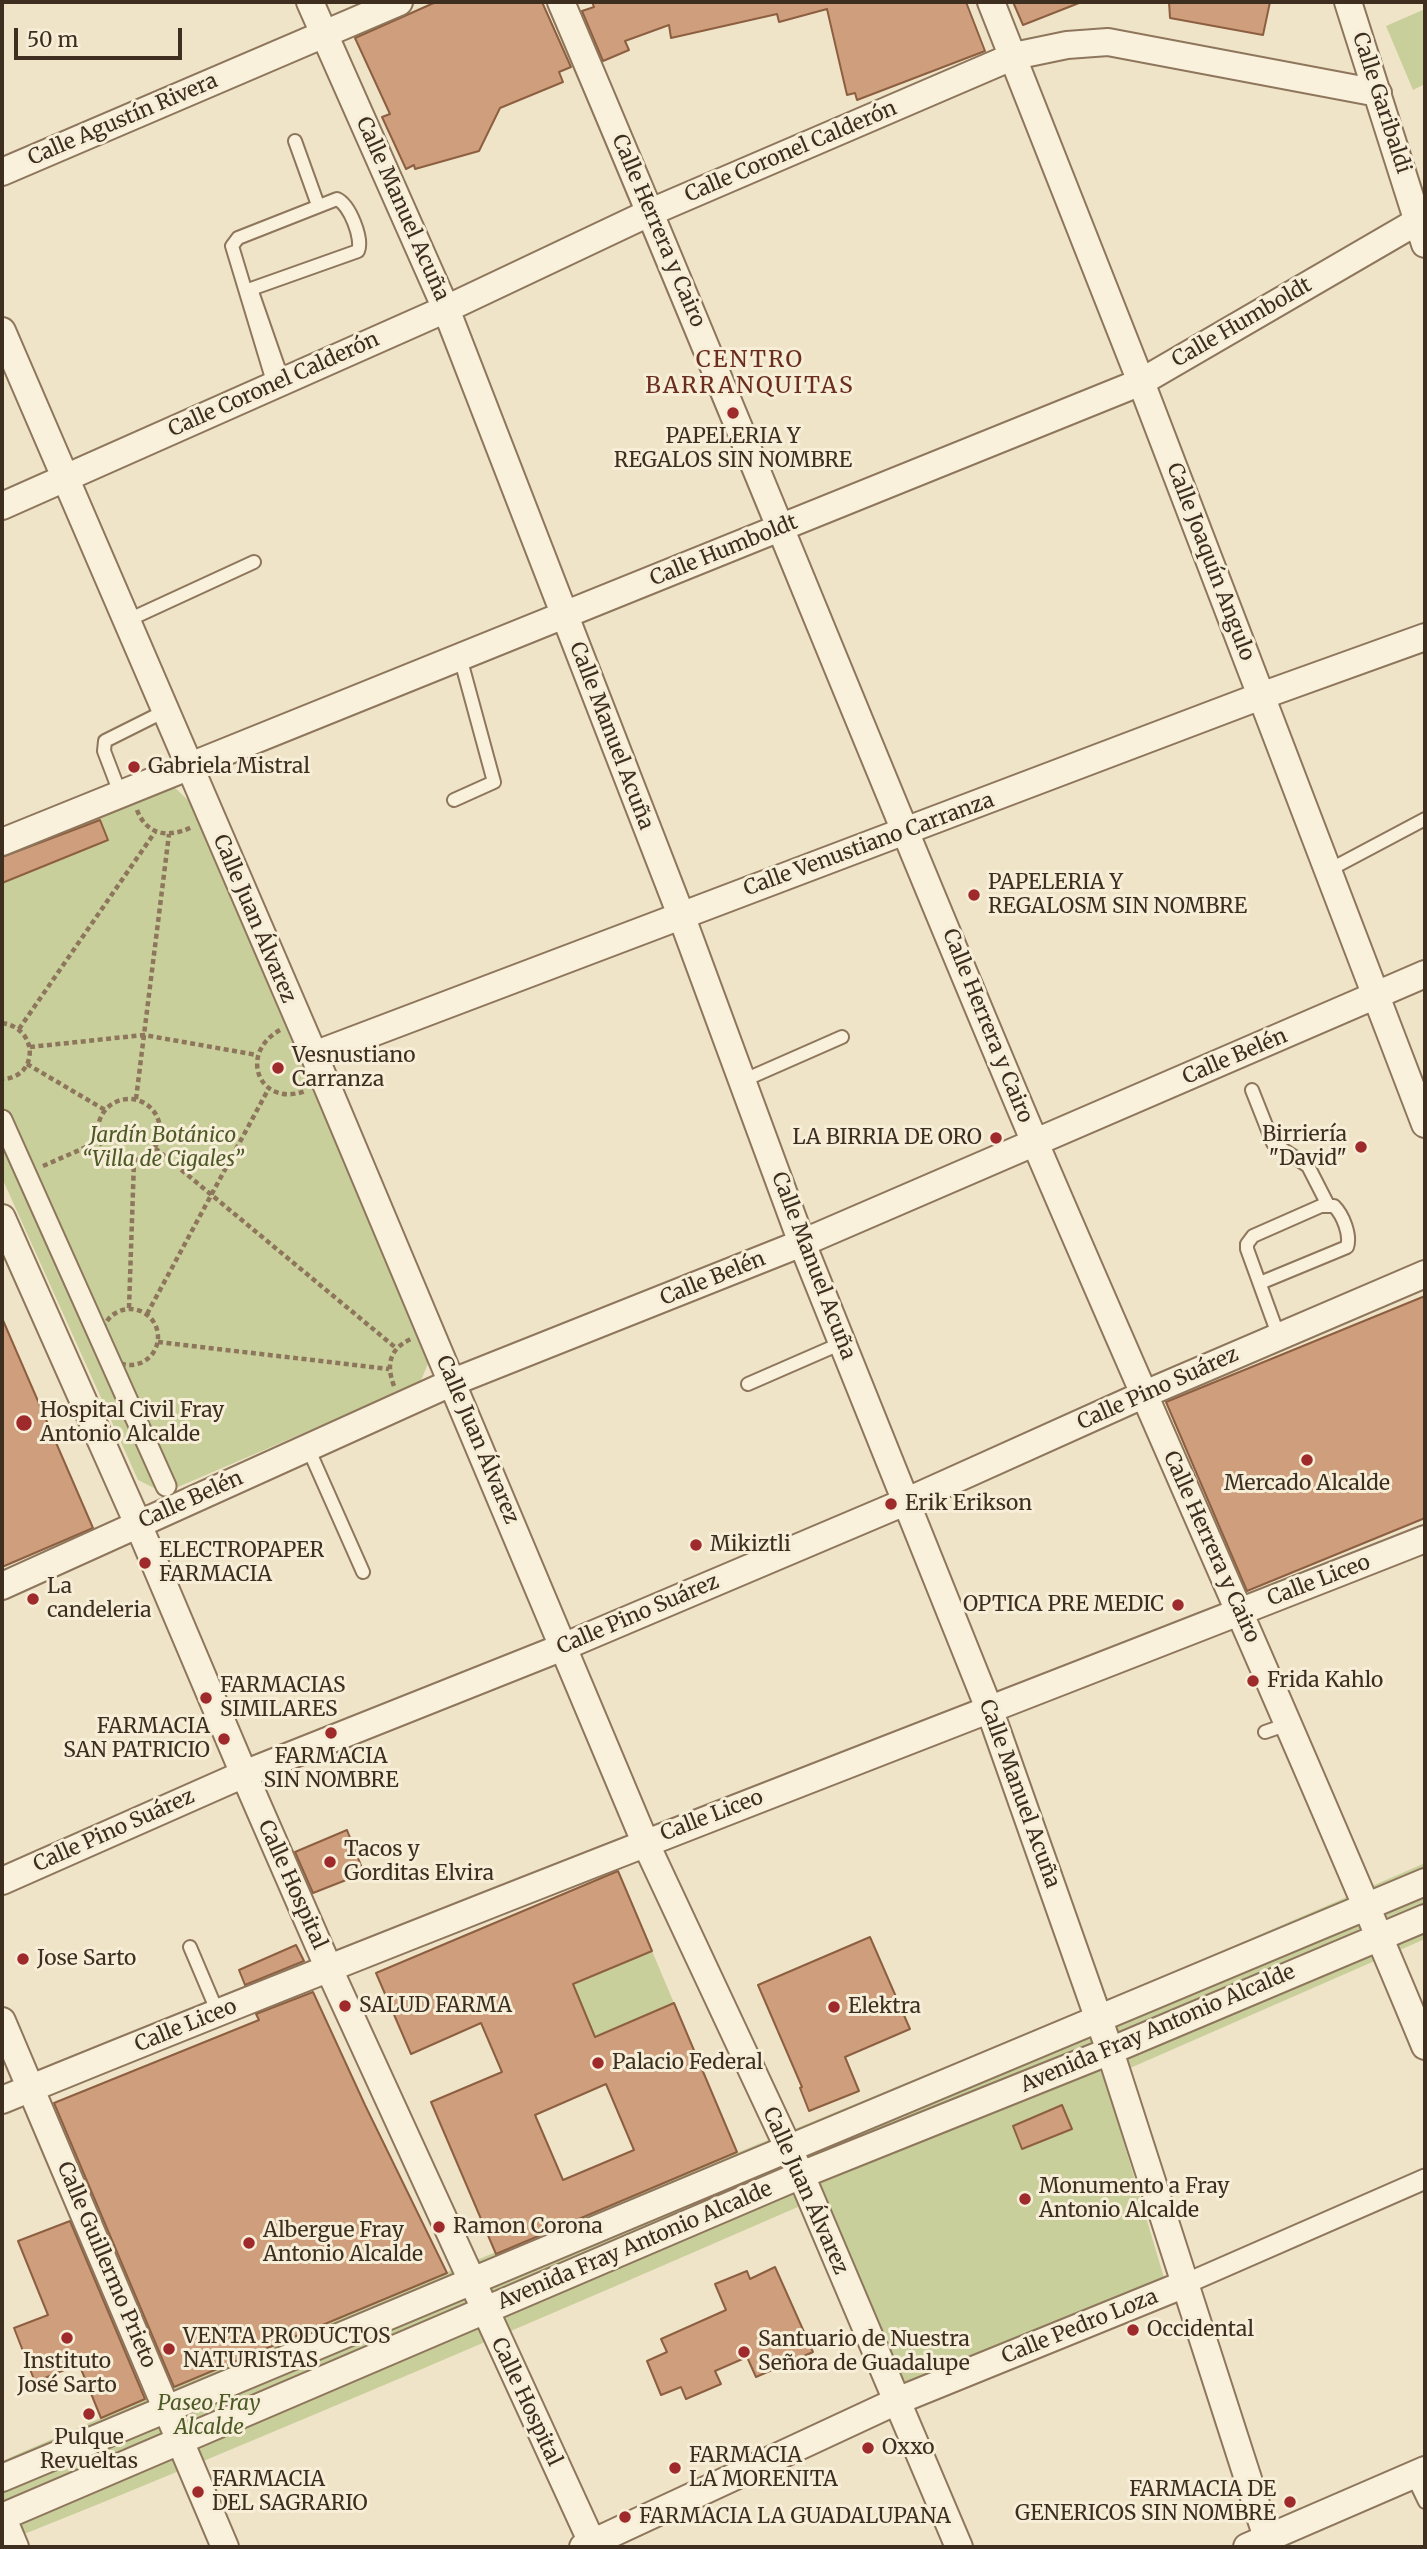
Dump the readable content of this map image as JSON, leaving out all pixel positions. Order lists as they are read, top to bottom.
{
  "streets": {
    "street": [
      "Calle Garibaldi",
      "Calle Agustín Rivera",
      "Calle Coronel Calderón",
      "Calle Manuel Acuña",
      "Calle Herrera y Cairo",
      "Calle Humboldt",
      "Calle Joaquín Angulo",
      "Calle Venustiano Carranza",
      "Calle Juan Álvarez",
      "Calle Belén",
      "Calle Pino Suárez",
      "Calle Liceo",
      "Calle Hospital",
      "Avenida Fray Antonio Alcalde",
      "Calle Guillermo Prieto",
      "Calle Pedro Loza"
    ]
  },
  "crossings": [
    ["Calle Garibaldi", "Calle Coronel Calderón"],
    ["Calle Garibaldi", "Calle Humboldt"],
    ["Calle Agustín Rivera", "Calle Manuel Acuña"],
    ["Calle Coronel Calderón", "Calle Manuel Acuña"],
    ["Calle Coronel Calderón", "Calle Herrera y Cairo"],
    ["Calle Coronel Calderón", "Calle Joaquín Angulo"],
    ["Calle Coronel Calderón", "Calle Juan Álvarez"],
    ["Calle Manuel Acuña", "Calle Humboldt"],
    ["Calle Manuel Acuña", "Calle Venustiano Carranza"],
    ["Calle Manuel Acuña", "Calle Belén"],
    ["Calle Manuel Acuña", "Calle Pino Suárez"],
    ["Calle Manuel Acuña", "Calle Liceo"],
    ["Calle Manuel Acuña", "Avenida Fray Antonio Alcalde"],
    ["Calle Manuel Acuña", "Calle Pedro Loza"],
    ["Calle Herrera y Cairo", "Calle Humboldt"],
    ["Calle Herrera y Cairo", "Calle Venustiano Carranza"],
    ["Calle Herrera y Cairo", "Calle Belén"],
    ["Calle Herrera y Cairo", "Calle Pino Suárez"],
    ["Calle Herrera y Cairo", "Calle Liceo"],
    ["Calle Herrera y Cairo", "Avenida Fray Antonio Alcalde"],
    ["Calle Humboldt", "Calle Joaquín Angulo"],
    ["Calle Humboldt", "Calle Juan Álvarez"],
    ["Calle Joaquín Angulo", "Calle Venustiano Carranza"],
    ["Calle Joaquín Angulo", "Calle Belén"],
    ["Calle Venustiano Carranza", "Calle Juan Álvarez"],
    ["Calle Juan Álvarez", "Calle Belén"],
    ["Calle Juan Álvarez", "Calle Pino Suárez"],
    ["Calle Juan Álvarez", "Calle Liceo"],
    ["Calle Juan Álvarez", "Avenida Fray Antonio Alcalde"],
    ["Calle Juan Álvarez", "Calle Pedro Loza"],
    ["Calle Belén", "Calle Hospital"],
    ["Calle Pino Suárez", "Calle Hospital"],
    ["Calle Liceo", "Calle Hospital"],
    ["Calle Liceo", "Calle Guillermo Prieto"],
    ["Calle Hospital", "Avenida Fray Antonio Alcalde"],
    ["Calle Hospital", "Calle Pedro Loza"],
    ["Avenida Fray Antonio Alcalde", "Calle Guillermo Prieto"]
  ],
  "districts": ["CENTRO BARRANQUITAS"],
  "parks": ["Jardín Botánico “Villa de Cigales”", "Paseo Fray Alcalde"],
  "places": [
    "PAPELERIA Y REGALOS SIN NOMBRE",
    "Gabriela Mistral",
    "PAPELERIA Y REGALOSM SIN NOMBRE",
    "Vesnustiano Carranza",
    "LA BIRRIA DE ORO",
    "Birriería \"David\"",
    "Hospital Civil Fray Antonio Alcalde",
    "Mercado Alcalde",
    "Erik Erikson",
    "Mikiztli",
    "ELECTROPAPER FARMACIA",
    "La candeleria",
    "OPTICA PRE MEDIC",
    "Frida Kahlo",
    "FARMACIAS SIMILARES",
    "FARMACIA SIN NOMBRE",
    "FARMACIA SAN PATRICIO",
    "Tacos y Gorditas Elvira",
    "Jose Sarto",
    "SALUD FARMA",
    "Elektra",
    "Palacio Federal",
    "Monumento a Fray Antonio Alcalde",
    "Ramon Corona",
    "Albergue Fray Antonio Alcalde",
    "Occidental",
    "Instituto José Sarto",
    "VENTA PRODUCTOS NATURISTAS",
    "Santuario de Nuestra Señora de Guadalupe",
    "Pulque Revueltas",
    "Oxxo",
    "FARMACIA LA MORENITA",
    "FARMACIA DEL SAGRARIO",
    "FARMACIA DE GENERICOS SIN NOMBRE",
    "FARMACIA LA GUADALUPANA"
  ],
  "scale_bar": "50 m"
}
